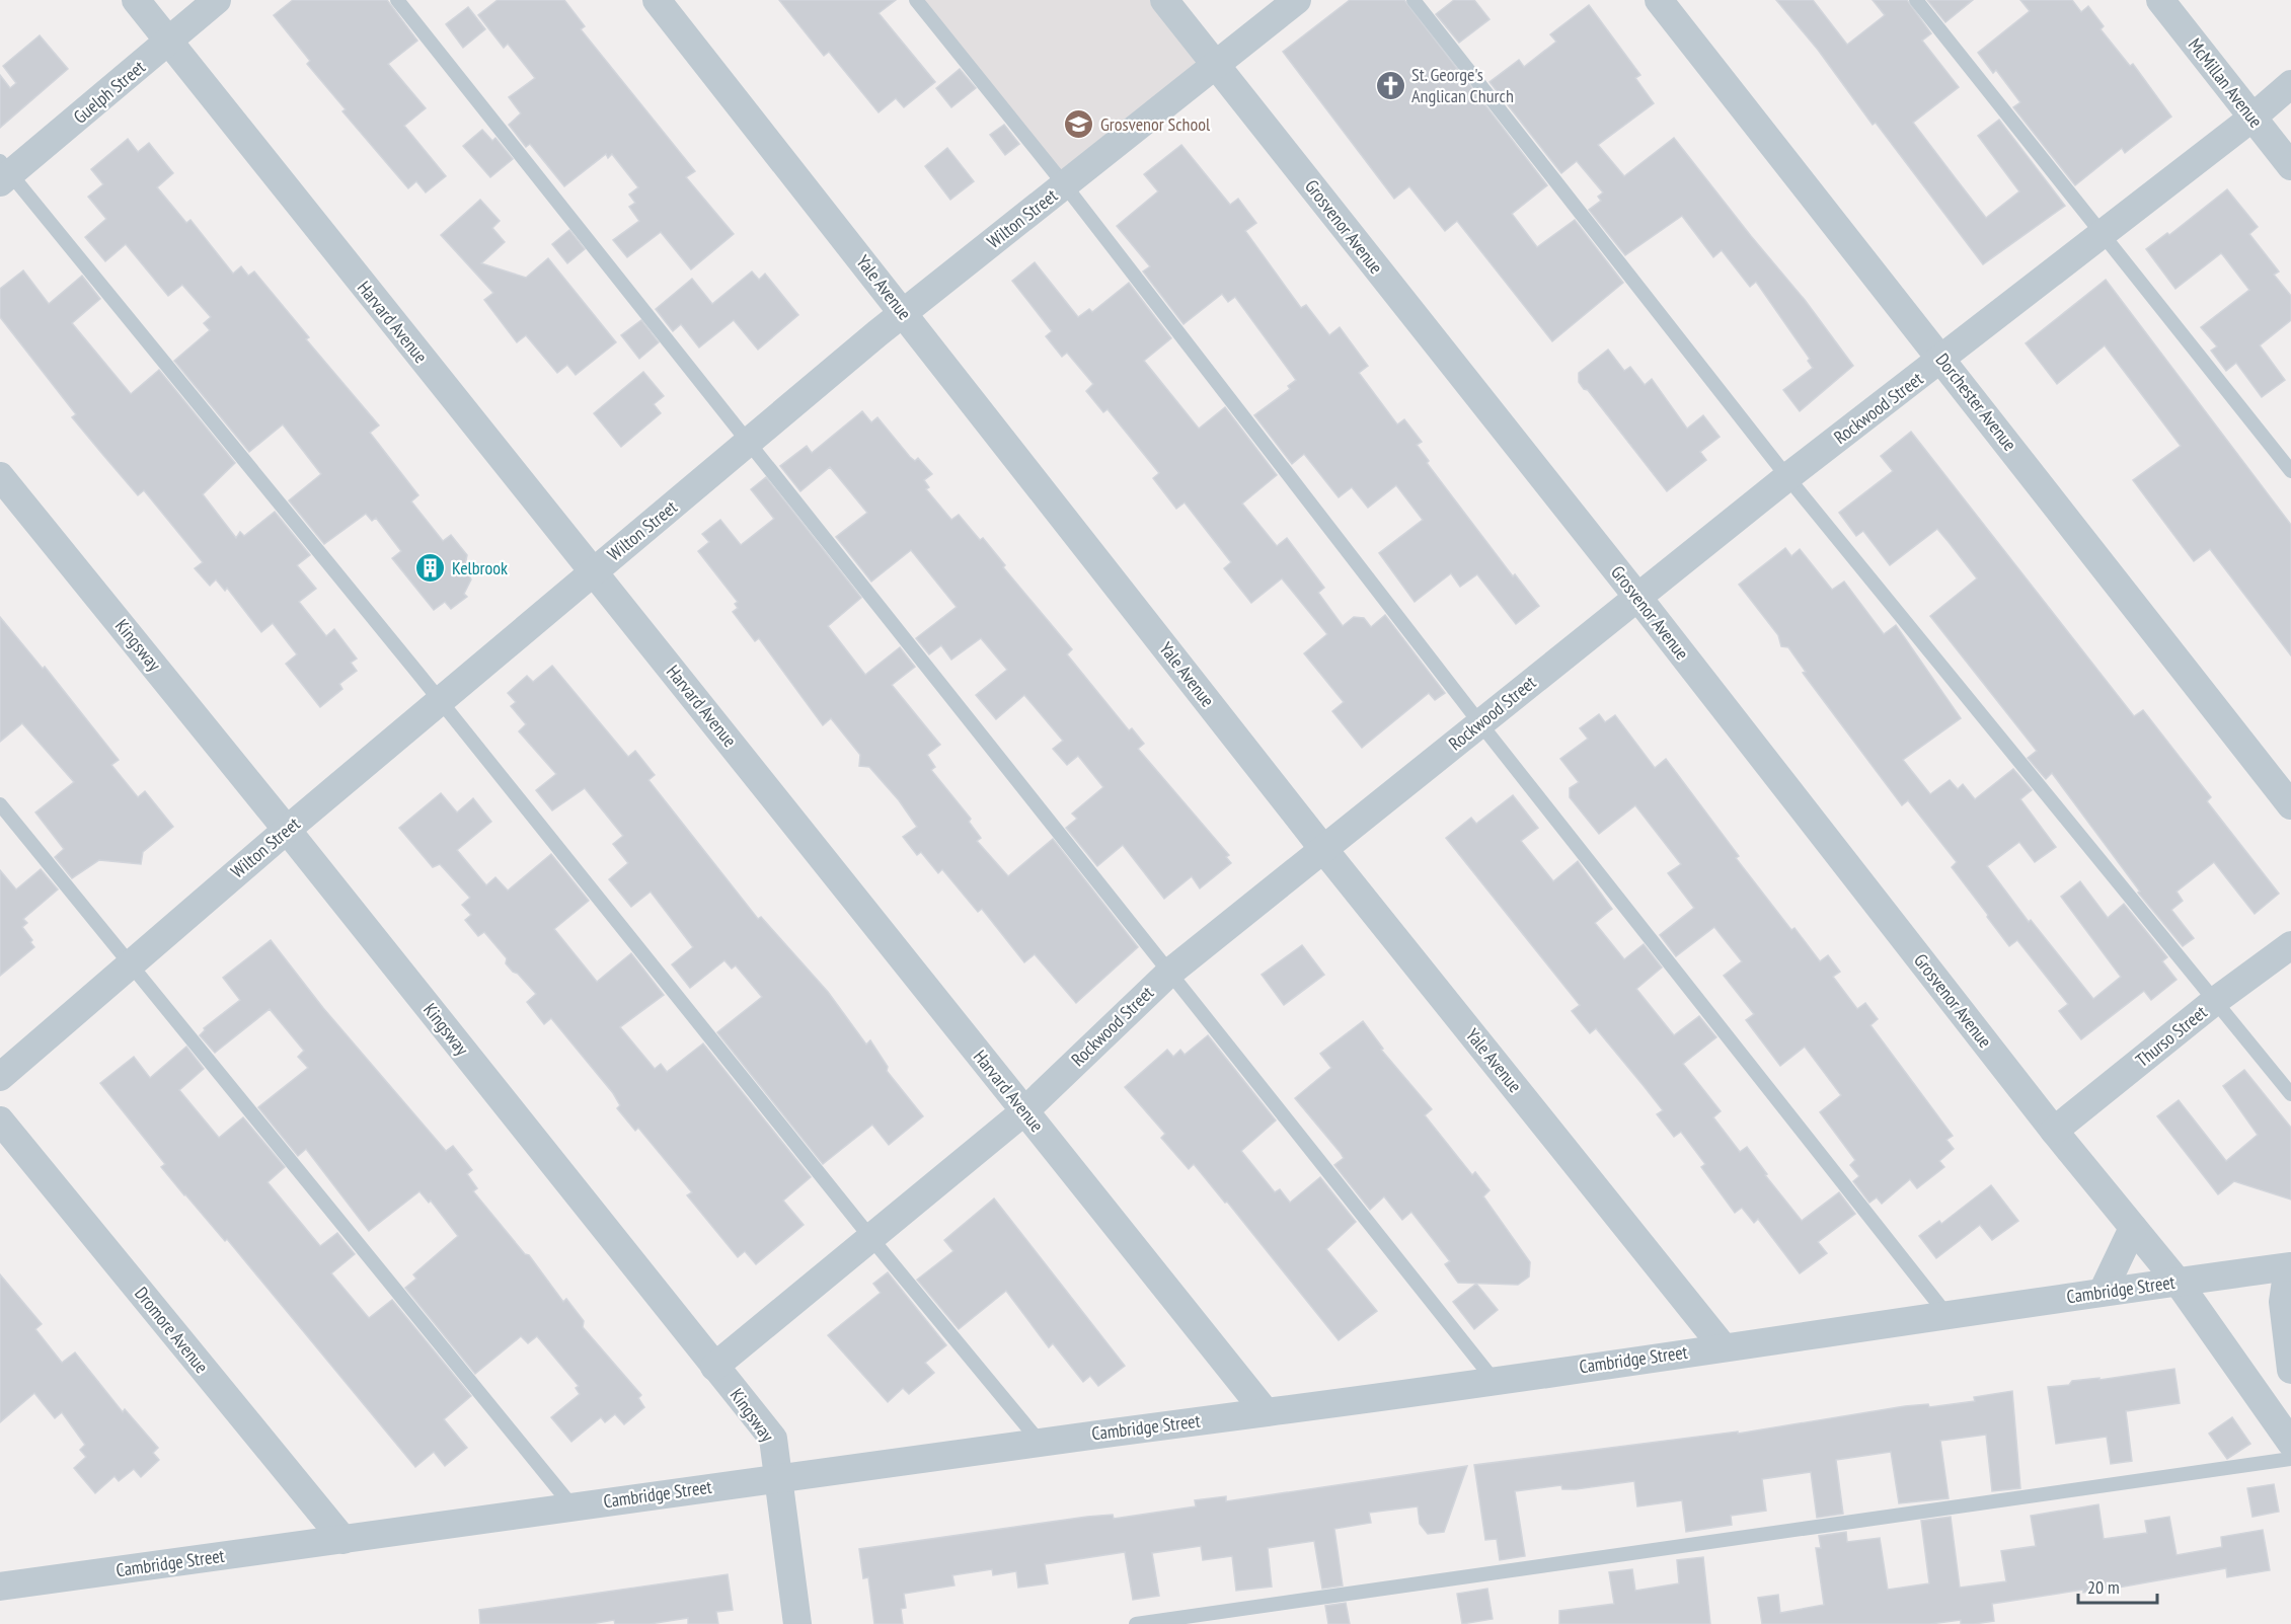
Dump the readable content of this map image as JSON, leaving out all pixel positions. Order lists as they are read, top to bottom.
{
  "streets": {
    "street": [
      "McMillan Avenue",
      "Guelph Street",
      "Wilton Street",
      "Grosvenor Avenue",
      "Yale Avenue",
      "Harvard Avenue",
      "Dorchester Avenue",
      "Rockwood Street",
      "Kingsway",
      "Thurso Street",
      "Cambridge Street",
      "Dromore Avenue"
    ]
  },
  "crossings": [
    ["McMillan Avenue", "Rockwood Street"],
    ["Guelph Street", "Harvard Avenue"],
    ["Wilton Street", "Grosvenor Avenue"],
    ["Wilton Street", "Yale Avenue"],
    ["Wilton Street", "Harvard Avenue"],
    ["Wilton Street", "Kingsway"],
    ["Grosvenor Avenue", "Rockwood Street"],
    ["Grosvenor Avenue", "Thurso Street"],
    ["Grosvenor Avenue", "Cambridge Street"],
    ["Yale Avenue", "Rockwood Street"],
    ["Yale Avenue", "Cambridge Street"],
    ["Harvard Avenue", "Rockwood Street"],
    ["Harvard Avenue", "Cambridge Street"],
    ["Dorchester Avenue", "Rockwood Street"],
    ["Rockwood Street", "Kingsway"],
    ["Kingsway", "Cambridge Street"],
    ["Cambridge Street", "Dromore Avenue"]
  ],
  "places": {
    "church": ["St. George's Anglican Church"],
    "school or university": ["Grosvenor School"],
    "building": ["Kelbrook"]
  },
  "scale_bar": "20 m"
}
